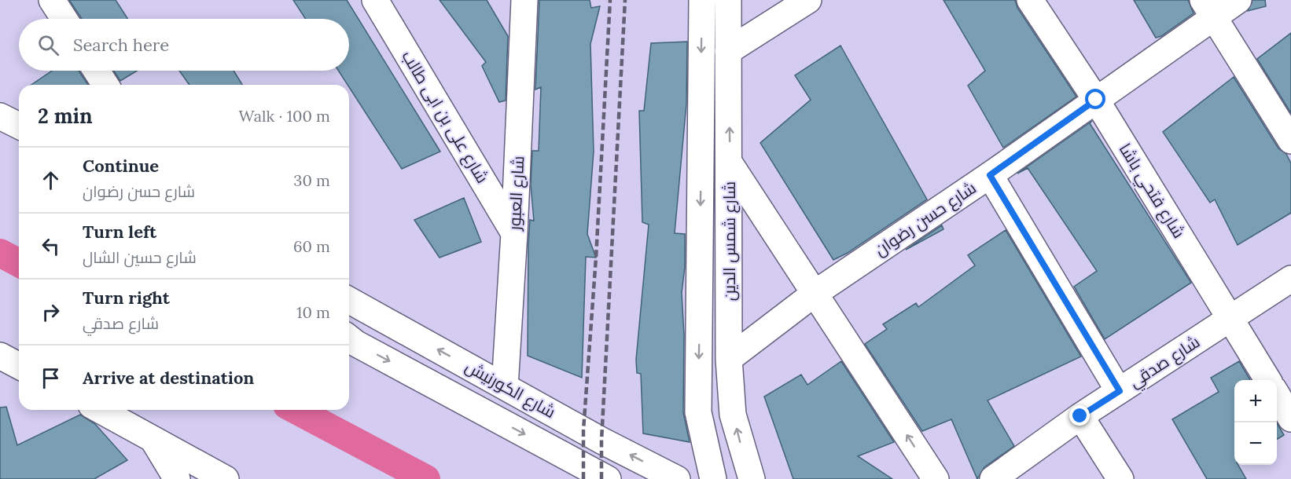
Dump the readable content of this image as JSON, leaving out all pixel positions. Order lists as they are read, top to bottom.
{
  "streets": {
    "street": [
      "شارع على بن ابى طالب",
      "شارع فتحي باشا",
      "شارع العبور",
      "شارع حسن رضوان",
      "شارع شمس الدين",
      "شارع صدقي",
      "شارع الكورنيش"
    ]
  },
  "crossings": [
    ["شارع على بن ابى طالب", "شارع العبور"],
    ["شارع فتحي باشا", "شارع حسن رضوان"],
    ["شارع فتحي باشا", "شارع صدقي"],
    ["شارع العبور", "شارع الكورنيش"],
    ["شارع حسن رضوان", "شارع شمس الدين"]
  ],
  "page": {
    "search": "Search here",
    "heading": ["2 min", "Walk · 100 m"],
    "list": [
      ["Continue", "شارع حسن رضوان", "30 m"],
      ["Turn left", "شارع حسين الشال", "60 m"],
      ["Turn right", "شارع صدقي", "10 m"],
      "Arrive at destination"
    ],
    "map_buttons": ["+", "−"]
  }
}
